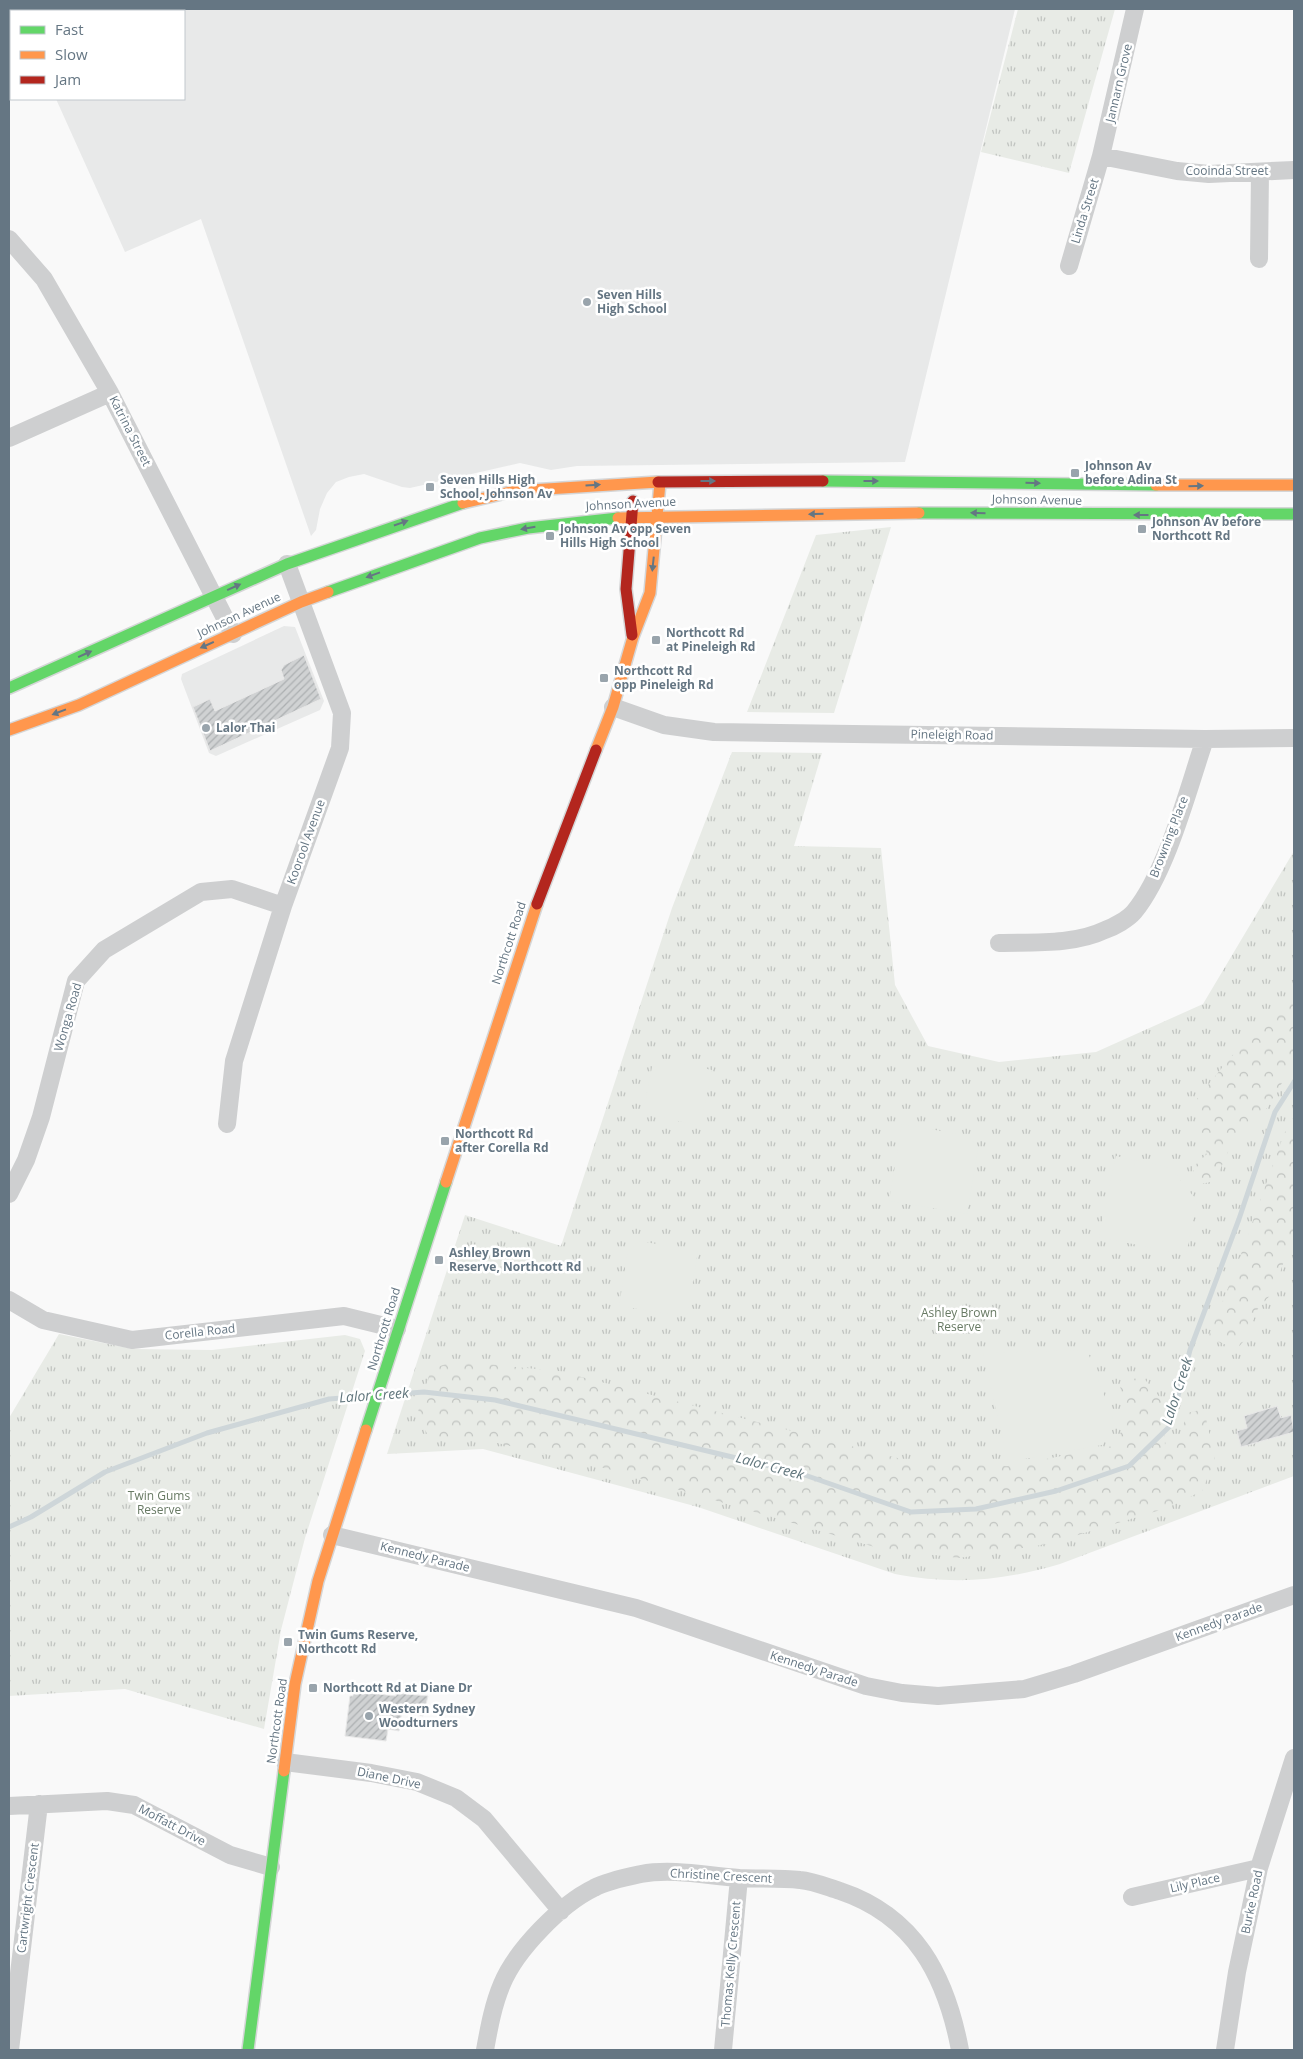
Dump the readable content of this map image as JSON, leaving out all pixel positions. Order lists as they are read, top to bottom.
{
  "streets": {
    "main road": ["Johnson Avenue", "Northcott Road"],
    "street": [
      "Jannarn Grove",
      "Cooinda Street",
      "Linda Street",
      "Katrina Street",
      "Pineleigh Road",
      "Browning Place",
      "Koorool Avenue",
      "Wonga Road",
      "Corella Road",
      "Kennedy Parade",
      "Diane Drive",
      "Moffatt Drive",
      "Christine Crescent",
      "Lily Place",
      "Cartwright Crescent",
      "Burke Road",
      "Thomas Kelly Crescent"
    ]
  },
  "crossings": [
    ["Jannarn Grove", "Cooinda Street"],
    ["Jannarn Grove", "Linda Street"],
    ["Cooinda Street", "Linda Street"],
    ["Katrina Street", "Johnson Avenue"],
    ["Johnson Avenue", "Koorool Avenue"],
    ["Johnson Avenue", "Northcott Road"],
    ["Pineleigh Road", "Browning Place"],
    ["Pineleigh Road", "Northcott Road"],
    ["Koorool Avenue", "Wonga Road"],
    ["Northcott Road", "Corella Road"],
    ["Northcott Road", "Kennedy Parade"],
    ["Northcott Road", "Diane Drive"],
    ["Northcott Road", "Moffatt Drive"],
    ["Diane Drive", "Christine Crescent"],
    ["Moffatt Drive", "Cartwright Crescent"],
    ["Christine Crescent", "Thomas Kelly Crescent"],
    ["Lily Place", "Burke Road"]
  ],
  "water": ["Lalor Creek"],
  "parks": ["Ashley Brown Reserve", "Twin Gums Reserve"],
  "places": {
    "other": ["Seven Hills High School", "Lalor Thai", "Western Sydney Woodturners"],
    "transit": [
      "Johnson Av before Adina St",
      "Seven Hills High School, Johnson Av",
      "Johnson Av before Northcott Rd",
      "Johnson Av opp Seven Hills High School",
      "Northcott Rd at Pineleigh Rd",
      "Northcott Rd opp Pineleigh Rd",
      "Northcott Rd after Corella Rd",
      "Ashley Brown Reserve, Northcott Rd",
      "Twin Gums Reserve, Northcott Rd",
      "Northcott Rd at Diane Dr"
    ]
  },
  "legend": ["Fast", "Slow", "Jam"]
}
